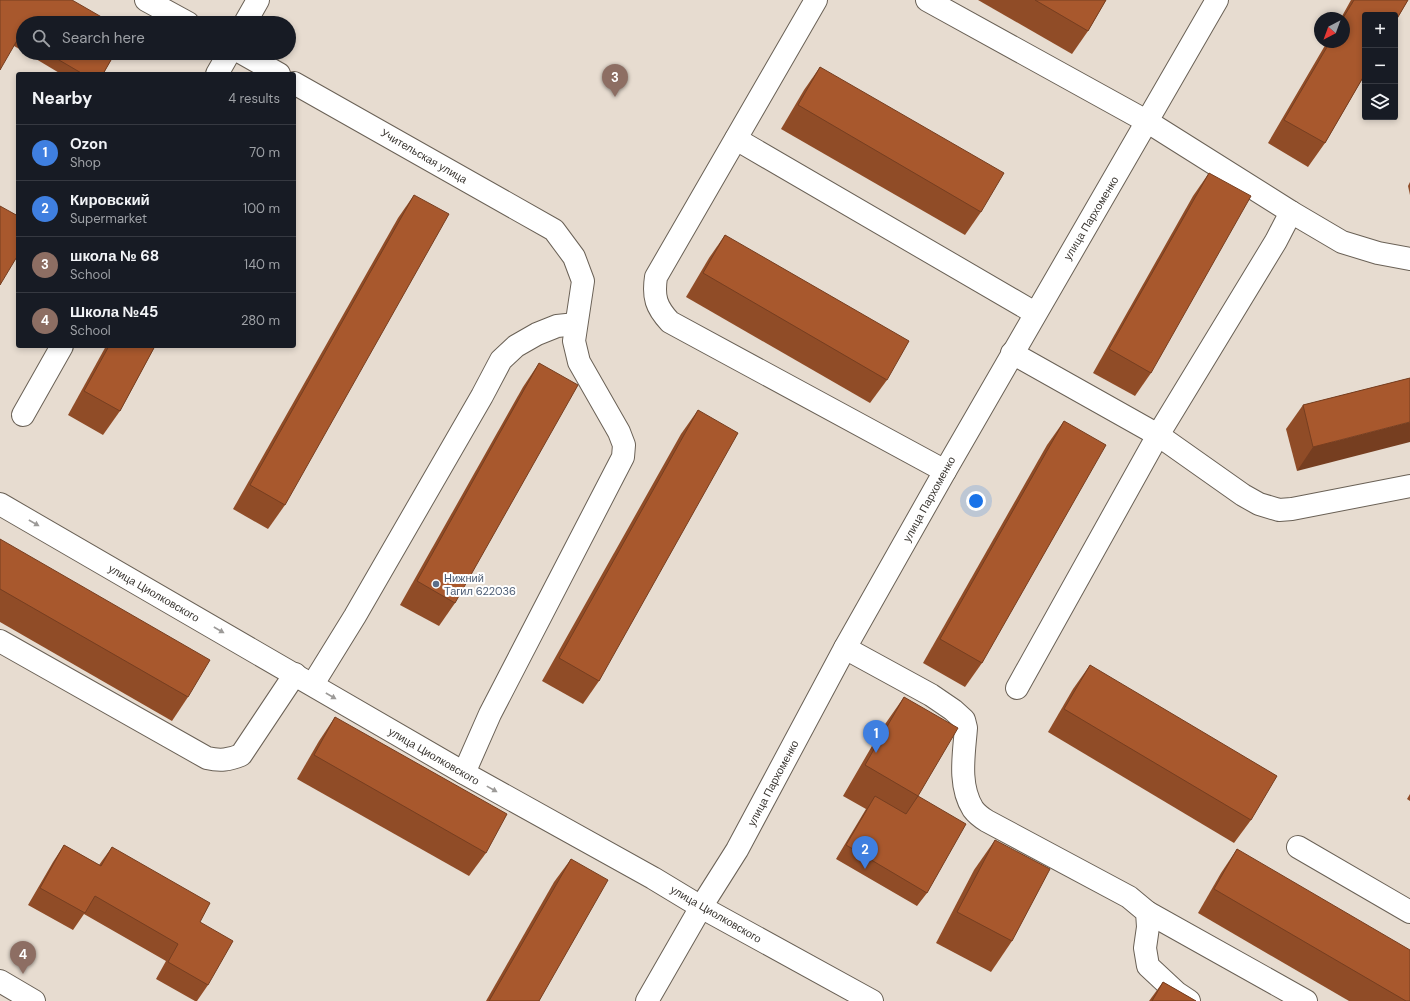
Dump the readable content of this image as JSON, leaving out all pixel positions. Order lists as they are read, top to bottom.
{
  "streets": {
    "street": ["Учительская улица", "улица Пархоменко", "улица Циолковского"]
  },
  "crossings": [
    ["улица Пархоменко", "улица Циолковского"]
  ],
  "one_way": ["улица Циолковского"],
  "places": ["Нижний Тагил 622036"],
  "north": "bottom left",
  "page": {
    "map_buttons": ["+", "−"],
    "search": "Search here",
    "pins": [
      "3",
      "1",
      "2",
      "4"
    ],
    "heading": ["Nearby", "4 results"],
    "list": [
      {
        "mark": "1",
        "name": "Ozon",
        "note": "Shop",
        "value": "70 m"
      },
      {
        "mark": "2",
        "name": "Кировский",
        "note": "Supermarket",
        "value": "100 m"
      },
      {
        "mark": "3",
        "name": "школа № 68",
        "note": "School",
        "value": "140 m"
      },
      {
        "mark": "4",
        "name": "Школа №45",
        "note": "School",
        "value": "280 m"
      }
    ]
  }
}
